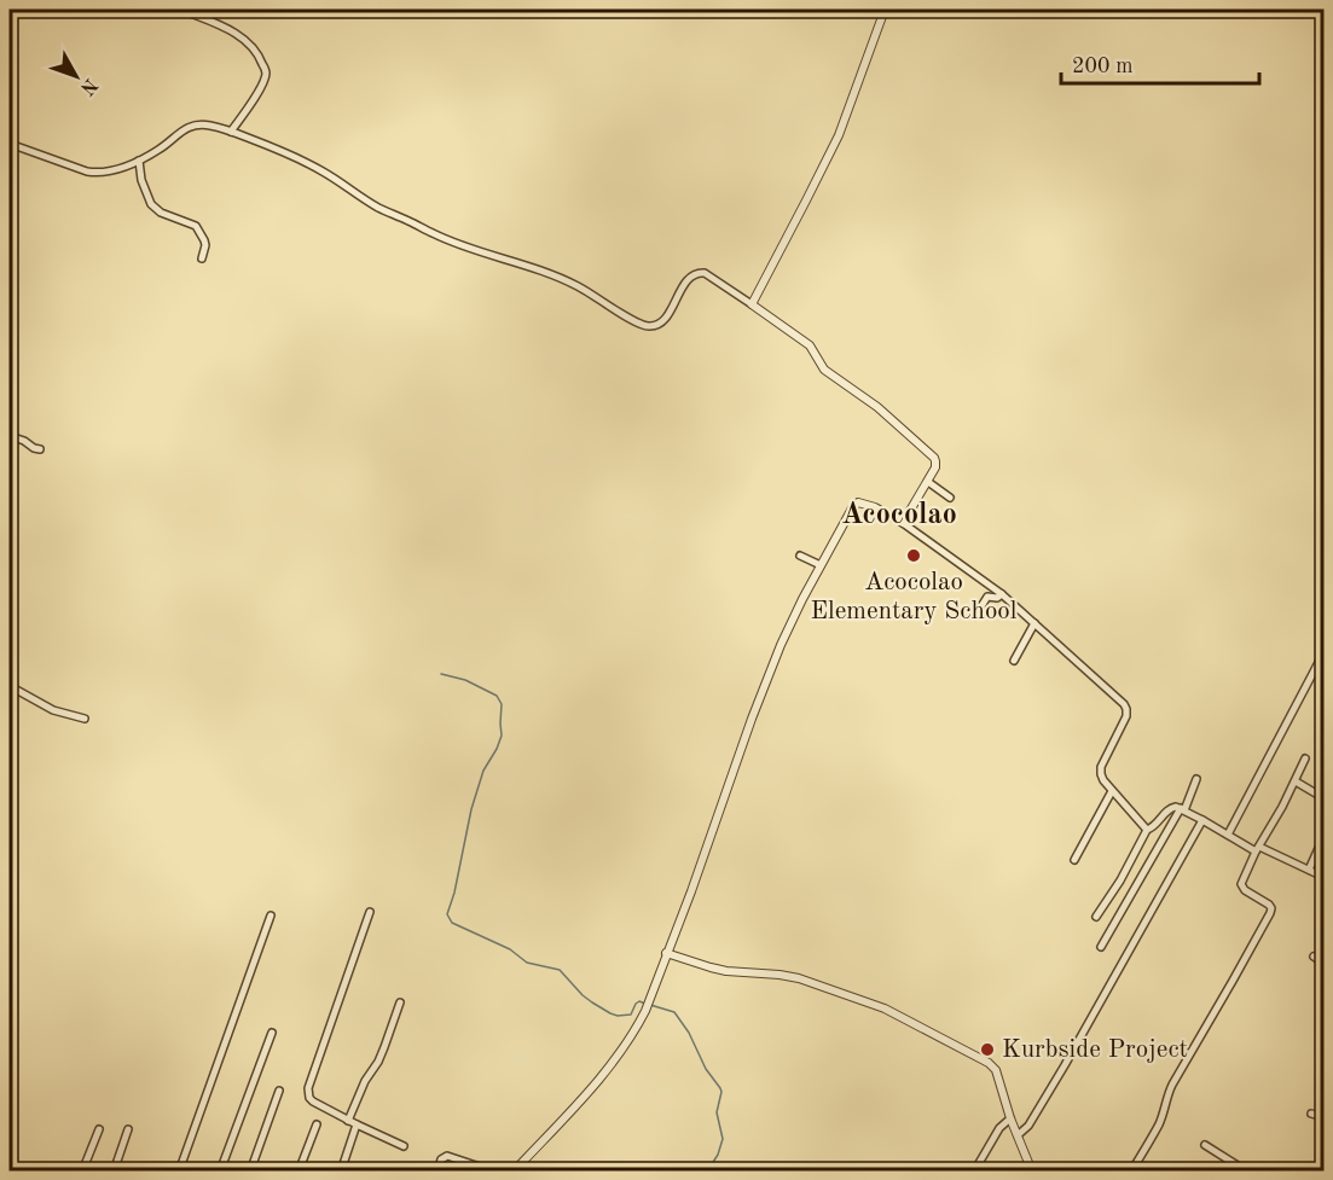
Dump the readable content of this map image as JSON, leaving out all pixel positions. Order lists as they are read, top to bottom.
{
  "districts": ["Acocolao"],
  "places": ["Acocolao Elementary School", "Kurbside Project"],
  "scale_bar": "200 m",
  "north": "bottom right"
}
